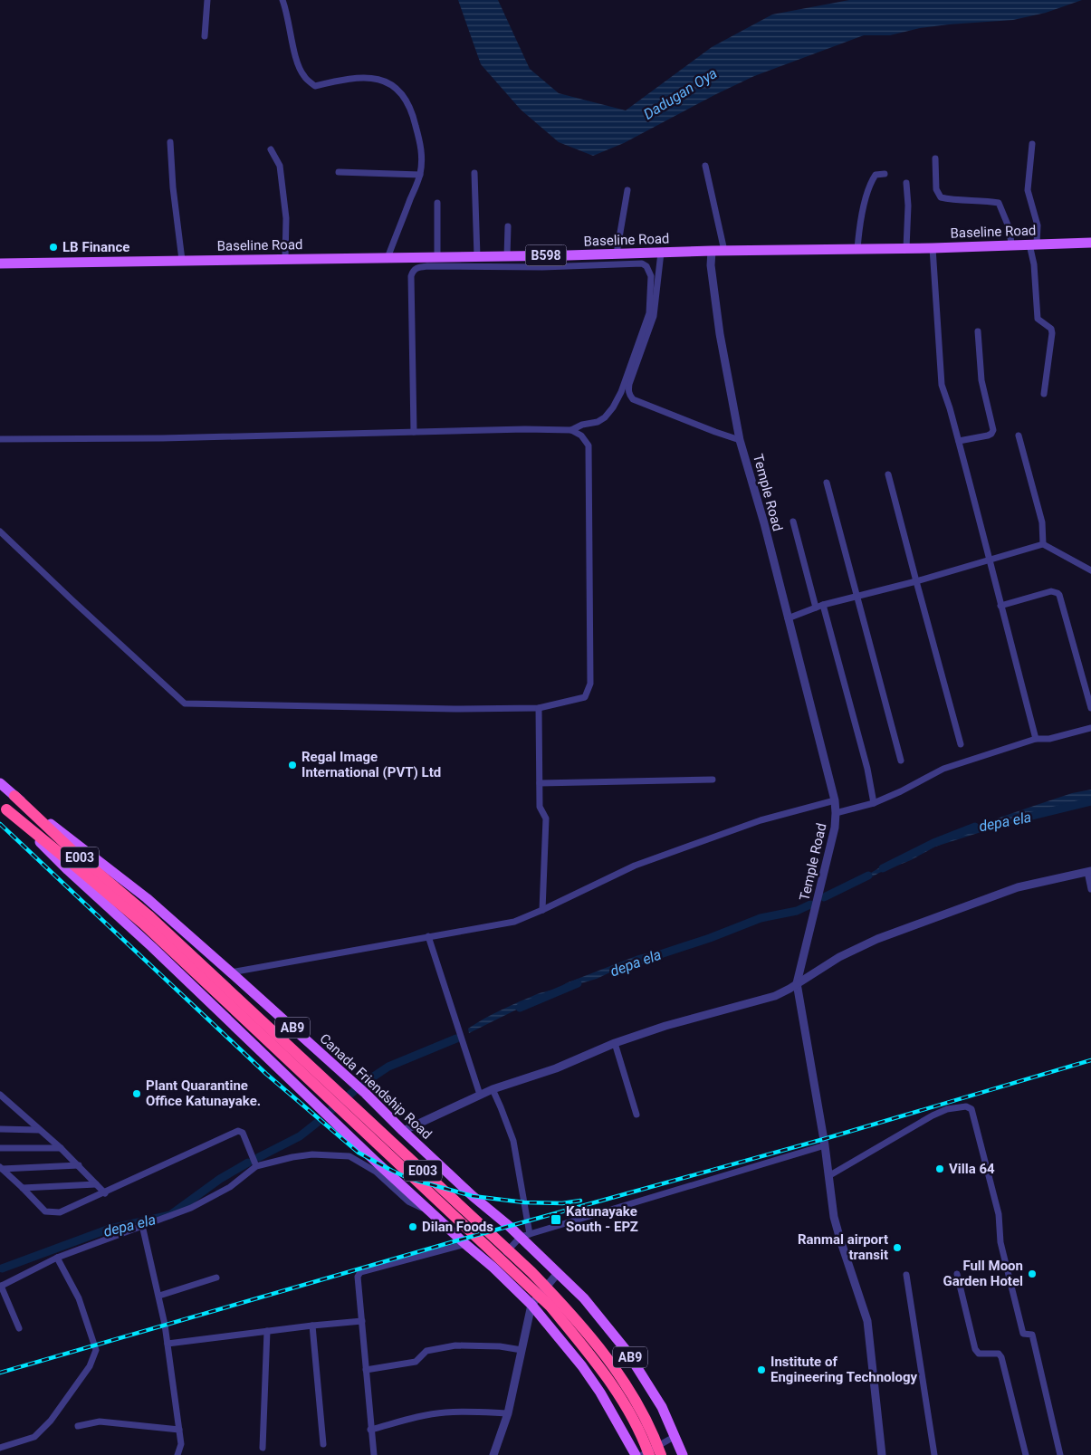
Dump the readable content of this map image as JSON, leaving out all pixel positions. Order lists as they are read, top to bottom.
{
  "streets": {
    "highway": ["E003"],
    "main road": [
      "Baseline Road",
      "B598",
      "AB9",
      "Canada Friendship Road"
    ],
    "street": ["Temple Road"]
  },
  "crossings": [
    ["Baseline Road", "Temple Road"],
    ["E003", "AB9"],
    ["E003", "Canada Friendship Road"]
  ],
  "water": ["Dadugan Oya", "depa ela"],
  "places": {
    "other": [
      "LB Finance",
      "Regal Image International (PVT) Ltd",
      "Plant Quarantine Office Katunayake.",
      "Villa 64",
      "Dilan Foods",
      "Ranmal airport transit",
      "Full Moon Garden Hotel",
      "Institute of Engineering Technology"
    ],
    "transit": ["Katunayake South - EPZ"]
  }
}
